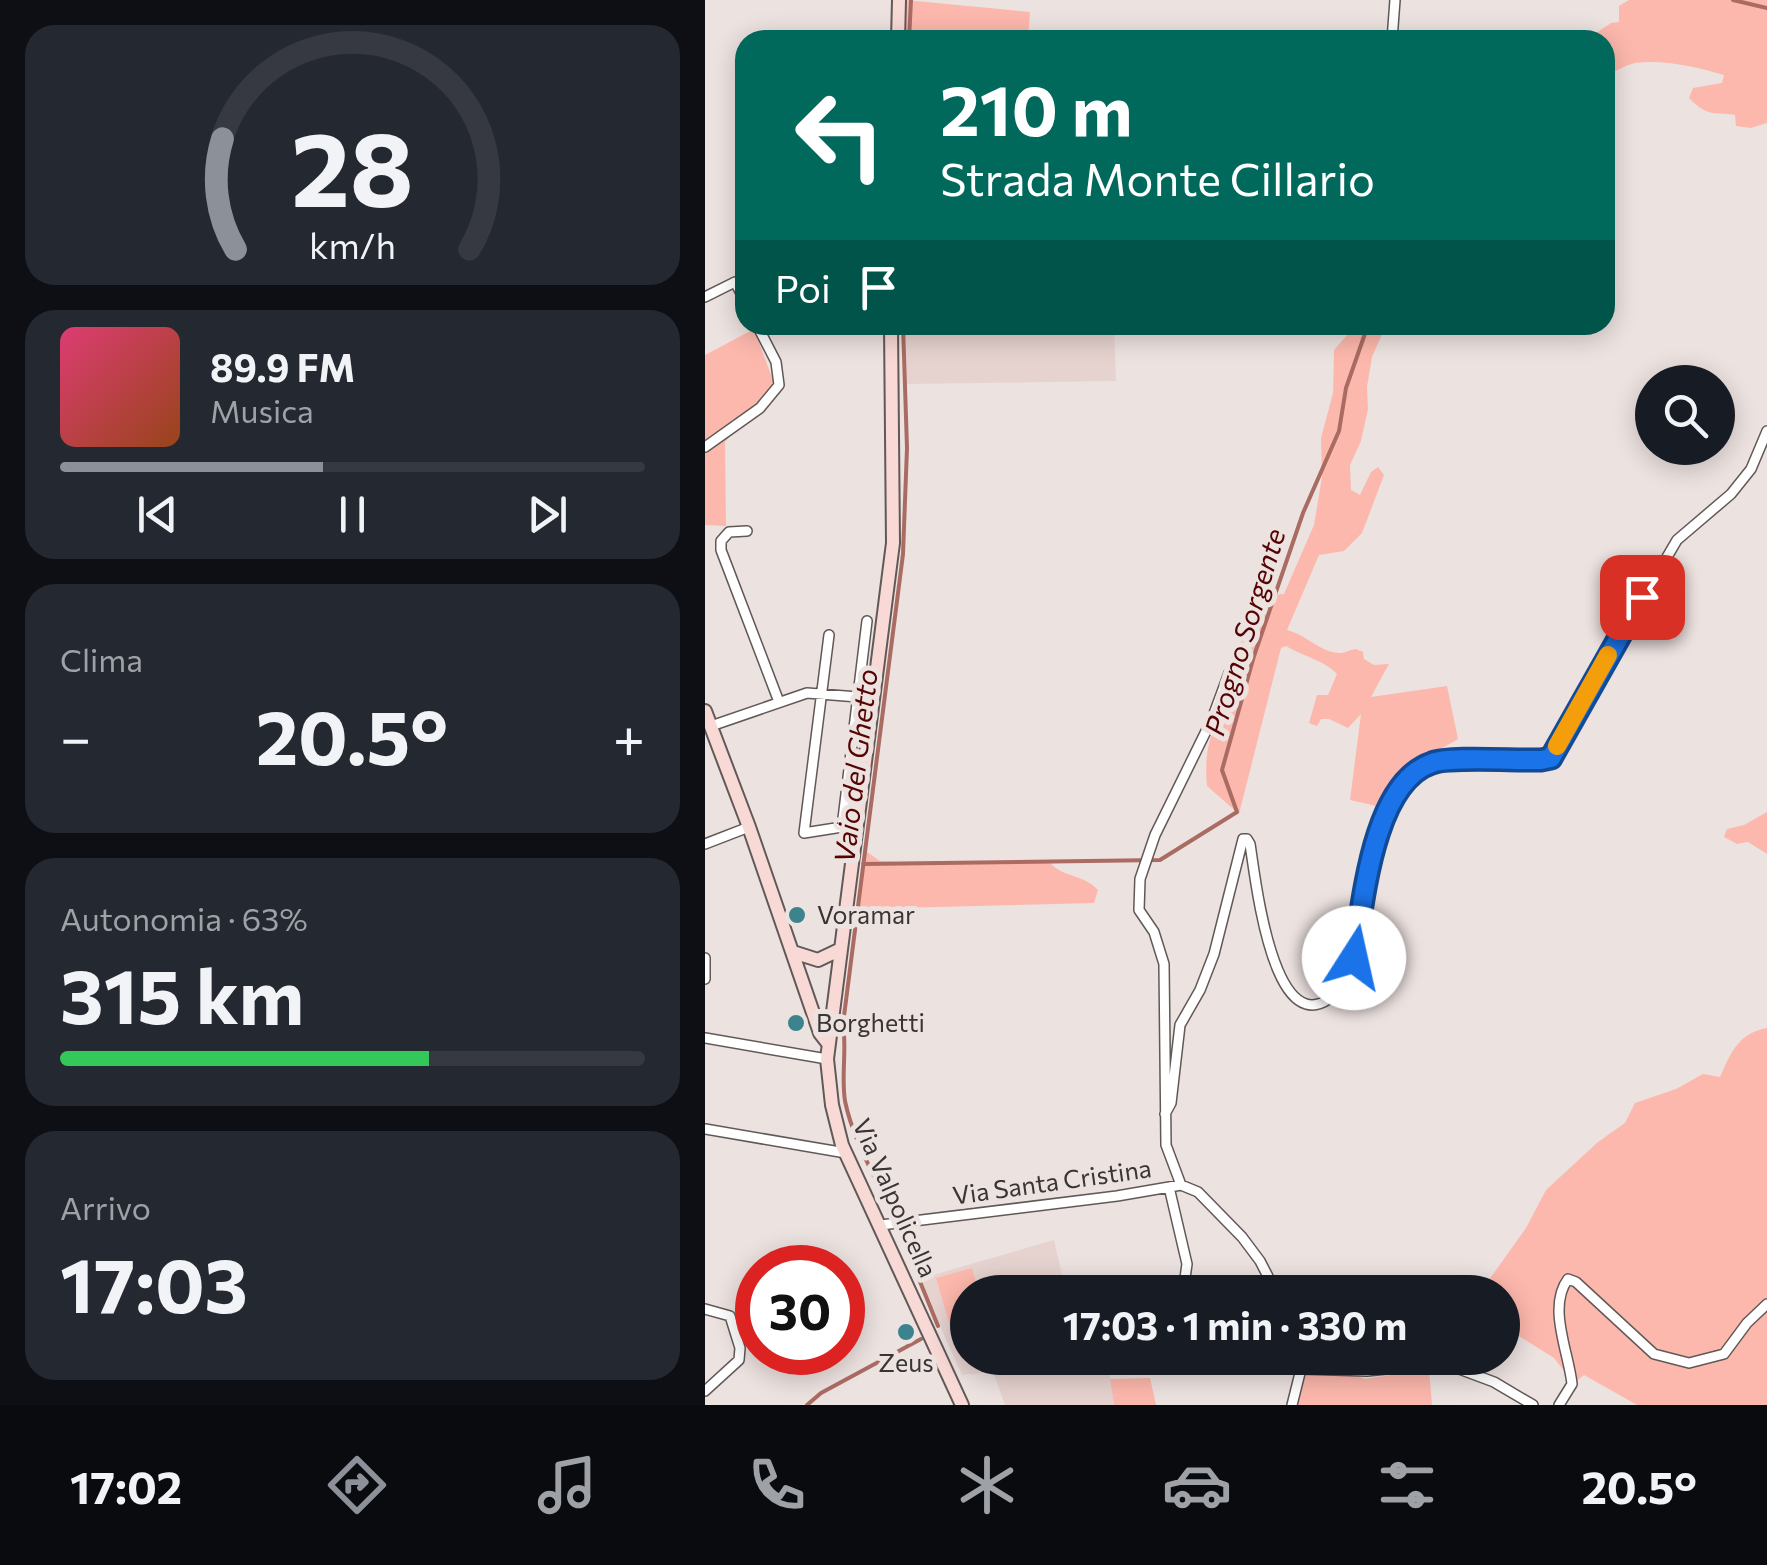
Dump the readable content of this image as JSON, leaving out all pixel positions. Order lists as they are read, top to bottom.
{
  "streets": {
    "main road": ["Via Valpolicella"],
    "street": ["Via Santa Cristina"]
  },
  "crossings": [
    ["Via Santa Cristina", "Via Valpolicella"]
  ],
  "water": ["Progno Sorgente", "Vaio del Ghetto"],
  "places": ["Voramar", "Borghetti", "Zeus"],
  "page": {
    "turn": ["210 m", "Strada Monte Cillario"],
    "then": "Poi",
    "song": ["89.9 FM", "Musica"],
    "tile": [
      "Clima",
      ["Autonomia · 63%", "315 km"],
      ["Arrivo", "17:03"]
    ],
    "heat": ["−", "20.5°", "+"],
    "limit": "30",
    "trip": "17:03 · 1 min · 330 m",
    "tabs": ["17:02", "20.5°"],
    "gauge": ["28", "km/h"]
  }
}
